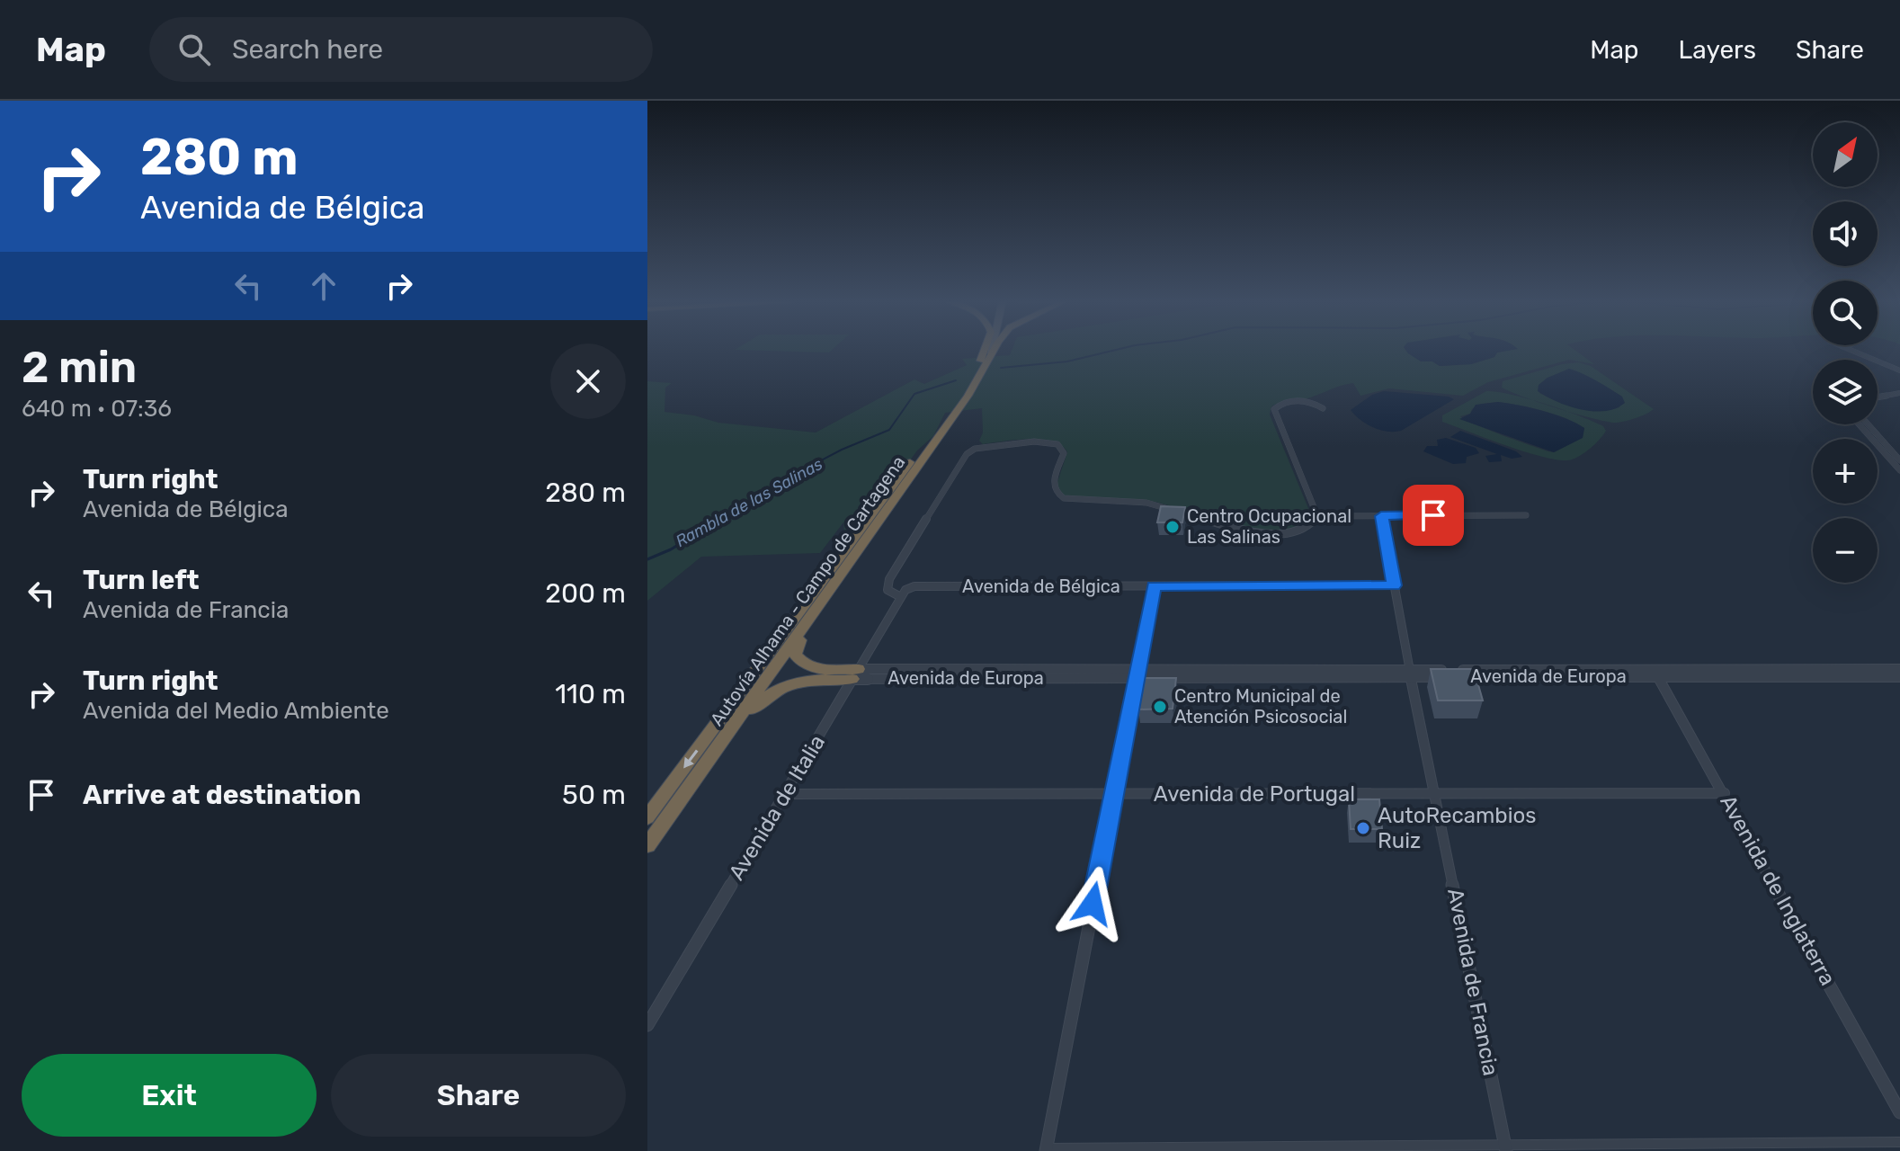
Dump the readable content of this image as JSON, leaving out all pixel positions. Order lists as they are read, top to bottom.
{
  "streets": {
    "highway": ["Autovía Alhama - Campo de Cartagena"],
    "street": [
      "Avenida de Bélgica",
      "Avenida de Europa",
      "Avenida de Portugal",
      "Avenida de Italia",
      "Avenida de Inglaterra",
      "Avenida de Francia"
    ]
  },
  "crossings": [
    ["Avenida de Bélgica", "Avenida de Italia"],
    ["Avenida de Bélgica", "Avenida de Francia"],
    ["Avenida de Europa", "Avenida de Italia"],
    ["Avenida de Europa", "Avenida de Inglaterra"],
    ["Avenida de Europa", "Avenida de Francia"],
    ["Avenida de Portugal", "Avenida de Italia"],
    ["Avenida de Portugal", "Avenida de Inglaterra"],
    ["Avenida de Portugal", "Avenida de Francia"]
  ],
  "water": ["Rambla de las Salinas"],
  "places": ["Centro Ocupacional Las Salinas", "Centro Municipal de Atención Psicosocial", "AutoRecambios Ruiz"],
  "north": "top right",
  "page": {
    "header": "Map",
    "search": "Search here",
    "nav": ["Map", "Layers", "Share"],
    "turn": ["280 m", "Avenida de Bélgica"],
    "map_buttons": ["+", "−"],
    "heading": ["2 min", "640 m · 07:36"],
    "list": [
      {
        "name": "Turn right",
        "note": "Avenida de Bélgica",
        "value": "280 m"
      },
      {
        "name": "Turn left",
        "note": "Avenida de Francia",
        "value": "200 m"
      },
      {
        "name": "Turn right",
        "note": "Avenida del Medio Ambiente",
        "value": "110 m"
      },
      {
        "name": "Arrive at destination",
        "value": "50 m"
      }
    ],
    "buttons": ["Exit", "Share"]
  }
}
